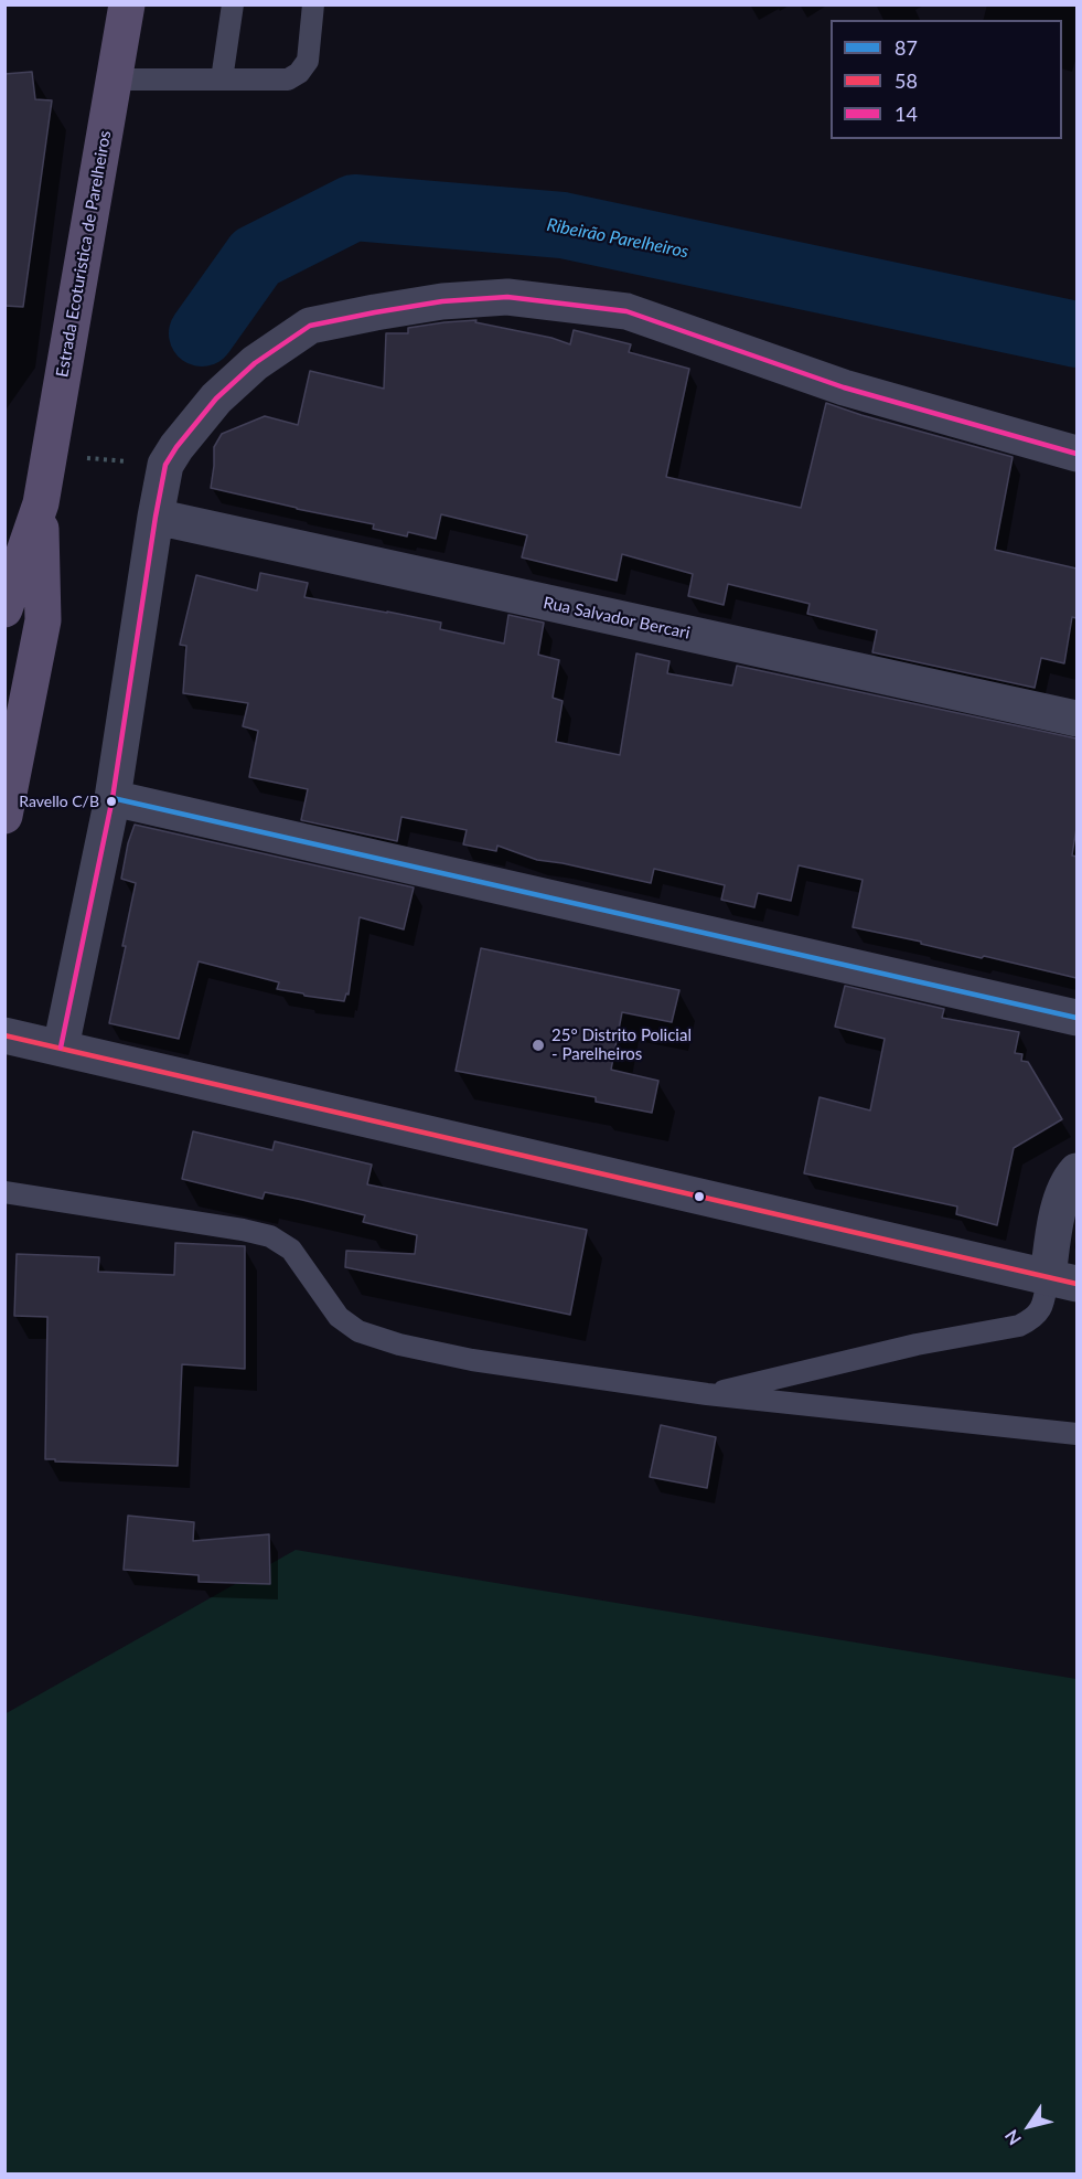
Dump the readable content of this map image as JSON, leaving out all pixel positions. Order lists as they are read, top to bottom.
{
  "streets": {
    "main road": ["Estrada Ecoturistica de Parelheiros"],
    "street": ["Rua Salvador Bercari"]
  },
  "water": ["Ribeirão Parelheiros"],
  "places": ["Ravello C/B", "25° Distrito Policial - Parelheiros"],
  "lines": ["transit line 14", "transit line 87", "transit line 58"],
  "legend": ["87", "58", "14"],
  "north": "bottom left"
}
